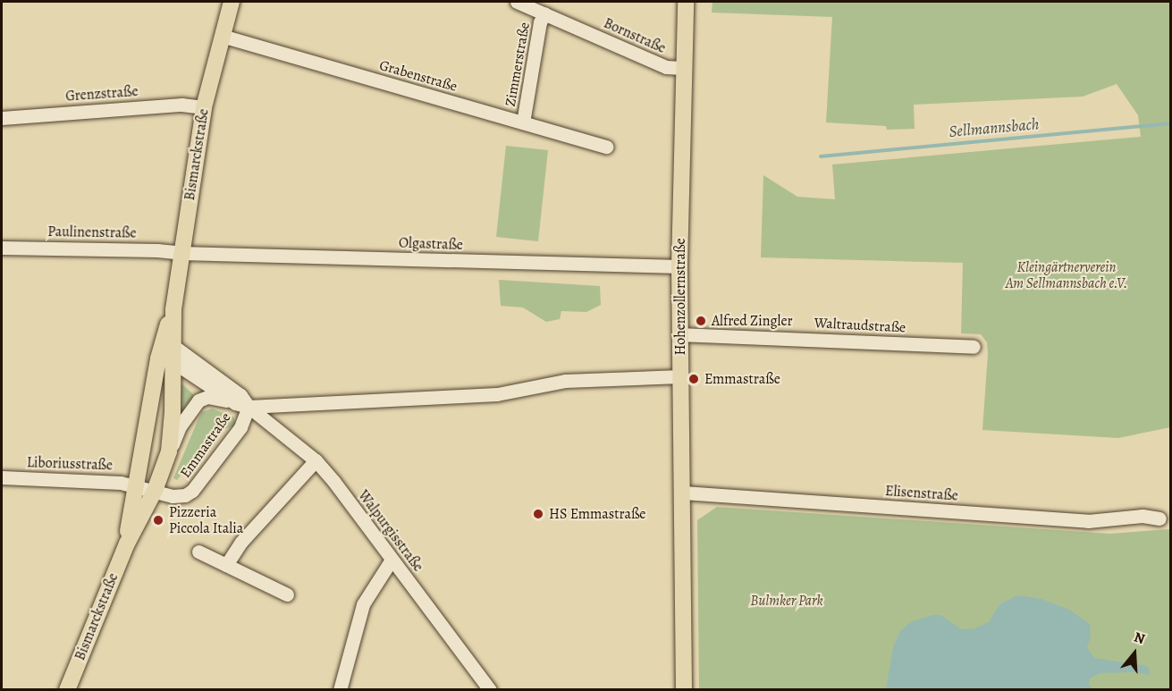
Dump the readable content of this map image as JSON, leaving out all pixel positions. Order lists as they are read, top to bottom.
{
  "streets": {
    "main road": ["Bismarckstraße", "Hohenzollernstraße"],
    "street": [
      "Bornstraße",
      "Zimmerstraße",
      "Grabenstraße",
      "Grenzstraße",
      "Paulinenstraße",
      "Olgastraße",
      "Waltraudstraße",
      "Emmastraße",
      "Liboriusstraße",
      "Elisenstraße",
      "Walpurgisstraße"
    ]
  },
  "crossings": [
    ["Bornstraße", "Zimmerstraße"],
    ["Bornstraße", "Hohenzollernstraße"],
    ["Zimmerstraße", "Grabenstraße"],
    ["Grabenstraße", "Bismarckstraße"],
    ["Grenzstraße", "Bismarckstraße"],
    ["Bismarckstraße", "Paulinenstraße"],
    ["Bismarckstraße", "Olgastraße"],
    ["Bismarckstraße", "Emmastraße"],
    ["Bismarckstraße", "Liboriusstraße"],
    ["Bismarckstraße", "Walpurgisstraße"],
    ["Paulinenstraße", "Olgastraße"],
    ["Olgastraße", "Hohenzollernstraße"],
    ["Hohenzollernstraße", "Waltraudstraße"],
    ["Hohenzollernstraße", "Emmastraße"],
    ["Hohenzollernstraße", "Elisenstraße"],
    ["Emmastraße", "Liboriusstraße"],
    ["Emmastraße", "Walpurgisstraße"]
  ],
  "water": ["Sellmannsbach"],
  "parks": ["Kleingärtnerverein Am Sellmannsbach e.V.", "Bulmker Park"],
  "places": [
    "Alfred Zingler",
    "Emmastraße",
    "HS Emmastraße",
    "Pizzeria Piccola Italia"
  ],
  "north": "top"
}
